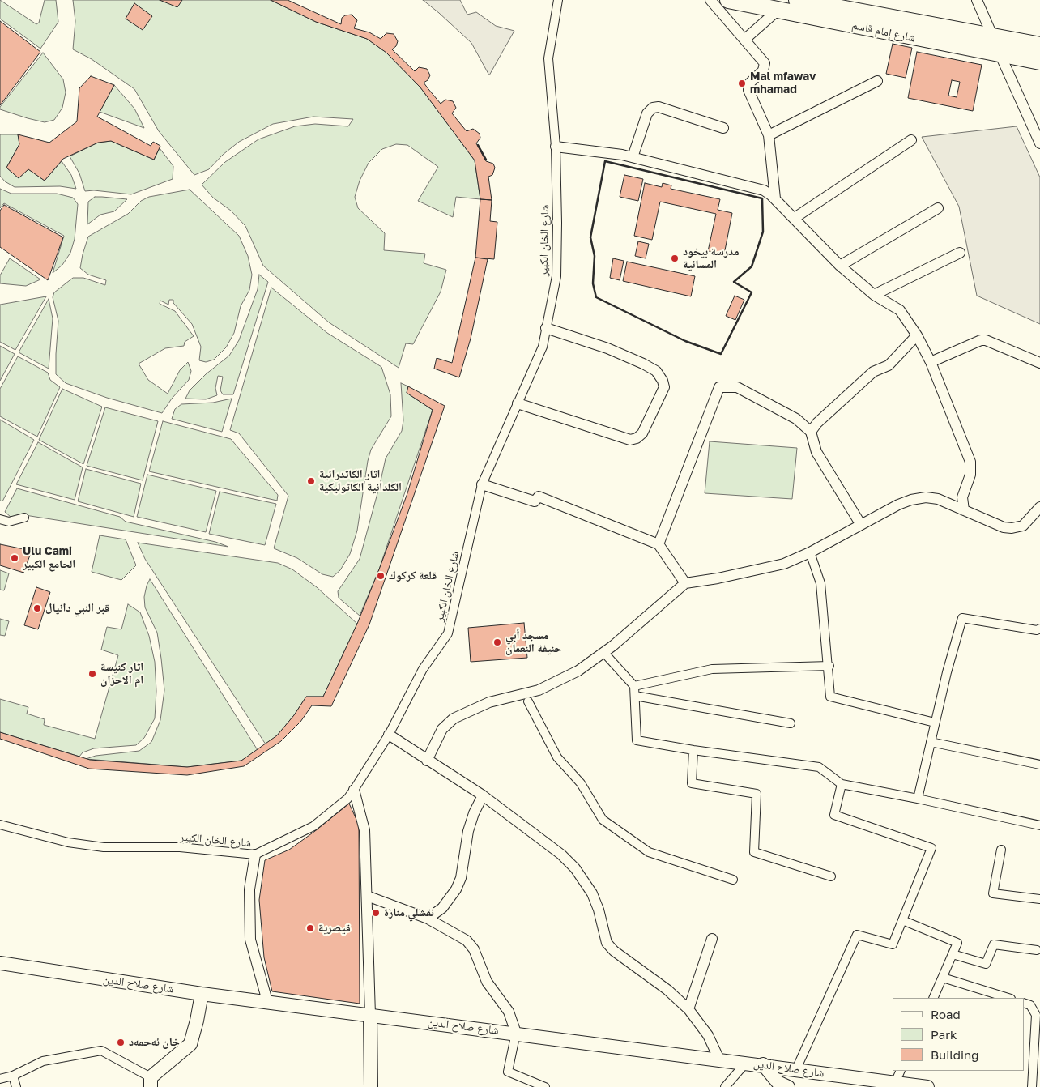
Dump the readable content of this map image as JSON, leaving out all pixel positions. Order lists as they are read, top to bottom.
{
  "streets": {
    "main road": ["شارع إمام قاسم"],
    "street": ["شارع الخان الكبير", "شارع صلاح الدين"]
  },
  "places": [
    "Mal mfawav mhamad",
    "مدرسة بيخود المسائية",
    "اثار الكاتدرائية الكلدانية الكاثوليكية",
    "Ulu Cami الجامع الكبير",
    "قلعة كركوك",
    "قبر النبي دانيال",
    "مسجد أبي حنيفة النعمان",
    "اثار كنيسة ام الاحزان",
    "نقشلي منارة",
    "قيصرية",
    "خان ئەحمەد"
  ],
  "legend": ["Road", "Park", "Building"]
}
